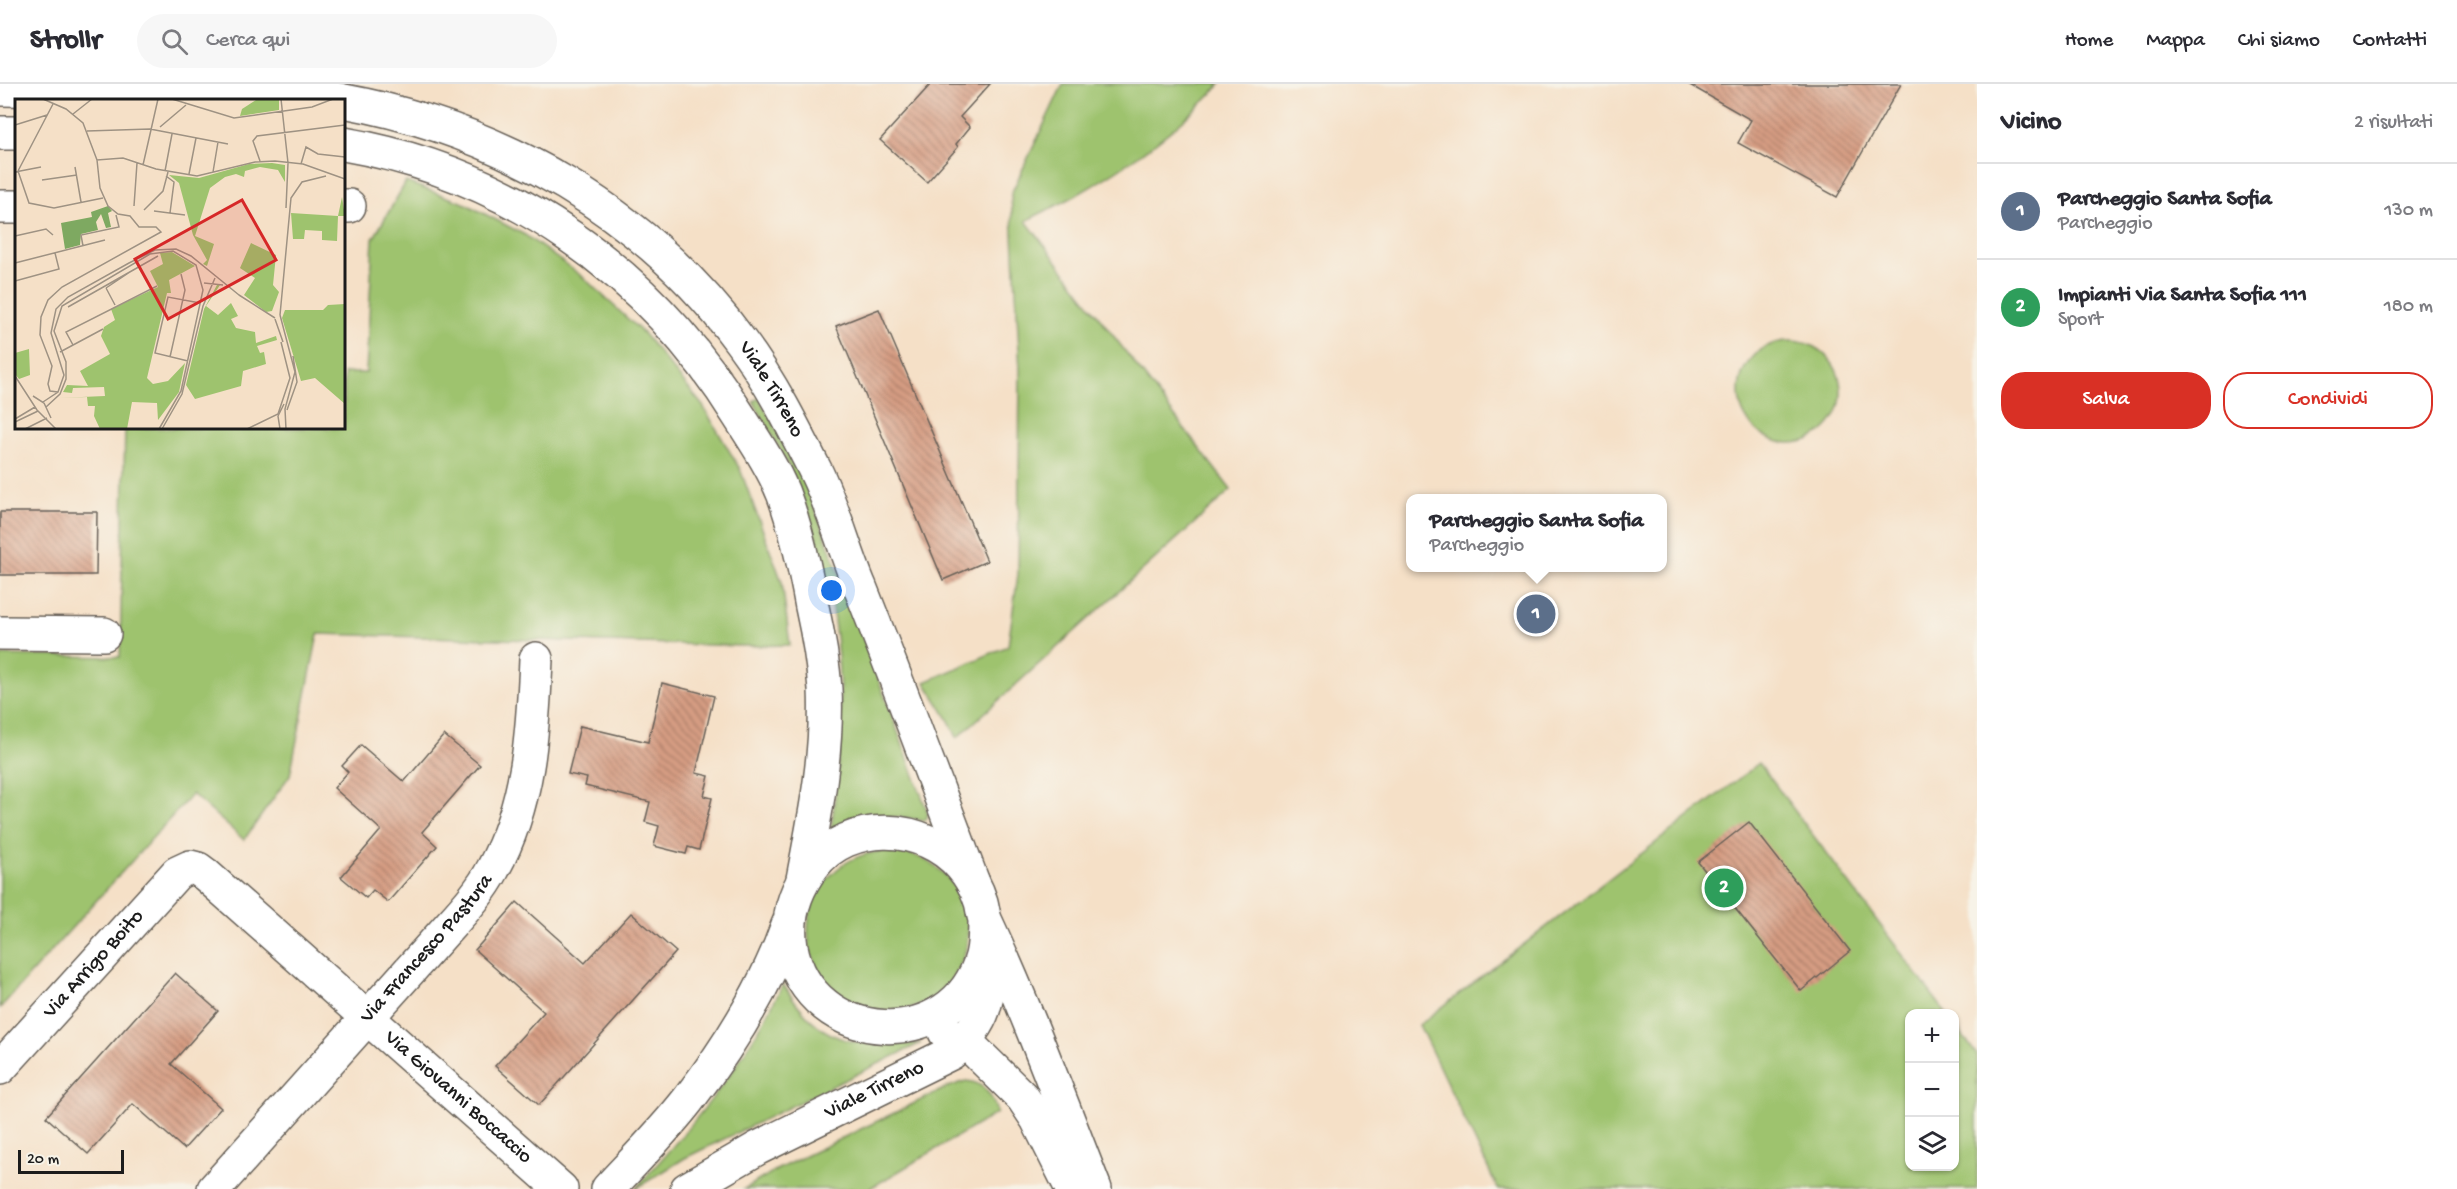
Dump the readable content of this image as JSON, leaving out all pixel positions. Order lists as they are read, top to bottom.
{
  "streets": {
    "street": [
      "Viale Tirreno",
      "Via Francesco Pastura",
      "Via Arrigo Boito",
      "Via Giovanni Boccaccio"
    ]
  },
  "crossings": [
    ["Via Francesco Pastura", "Via Giovanni Boccaccio"],
    ["Via Arrigo Boito", "Via Giovanni Boccaccio"]
  ],
  "scale_bar": "20 m",
  "page": {
    "header": "Strollr",
    "search": "Cerca qui",
    "nav": [
      "Home",
      "Mappa",
      "Chi siamo",
      "Contatti"
    ],
    "heading": ["Vicino", "2 risultati"],
    "list": [
      {
        "mark": "1",
        "name": "Parcheggio Santa Sofia",
        "note": "Parcheggio",
        "value": "130 m"
      },
      {
        "mark": "2",
        "name": "Impianti Via Santa Sofia 111",
        "note": "Sport",
        "value": "180 m"
      }
    ],
    "buttons": ["Salva", "Condividi"],
    "popup": ["Parcheggio Santa Sofia", "Parcheggio"],
    "pins": ["1", "2"],
    "map_buttons": ["+", "−"],
    "scale": "20 m"
  }
}
